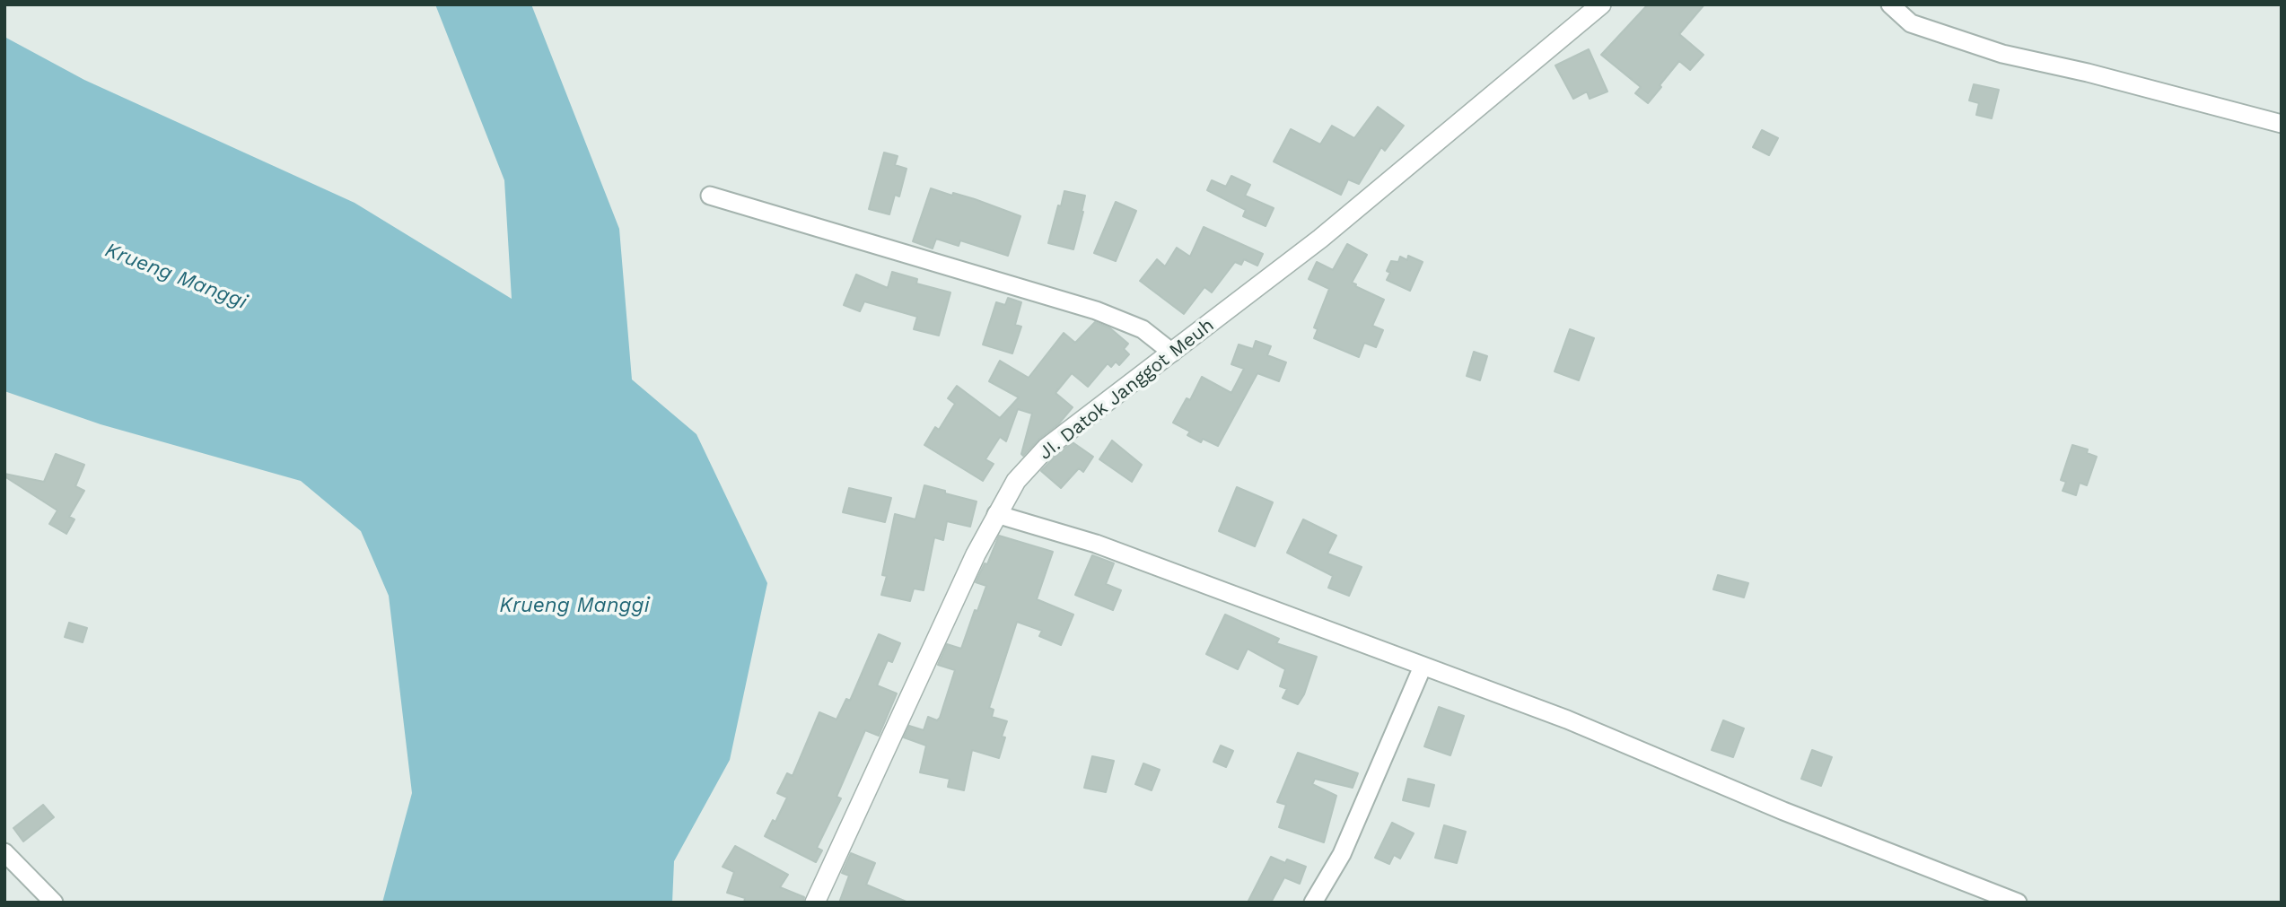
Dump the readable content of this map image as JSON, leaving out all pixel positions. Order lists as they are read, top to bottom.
{
  "streets": {
    "street": ["JI. Datok Janggot Meuh"]
  },
  "water": ["Krueng Manggi"]
}
